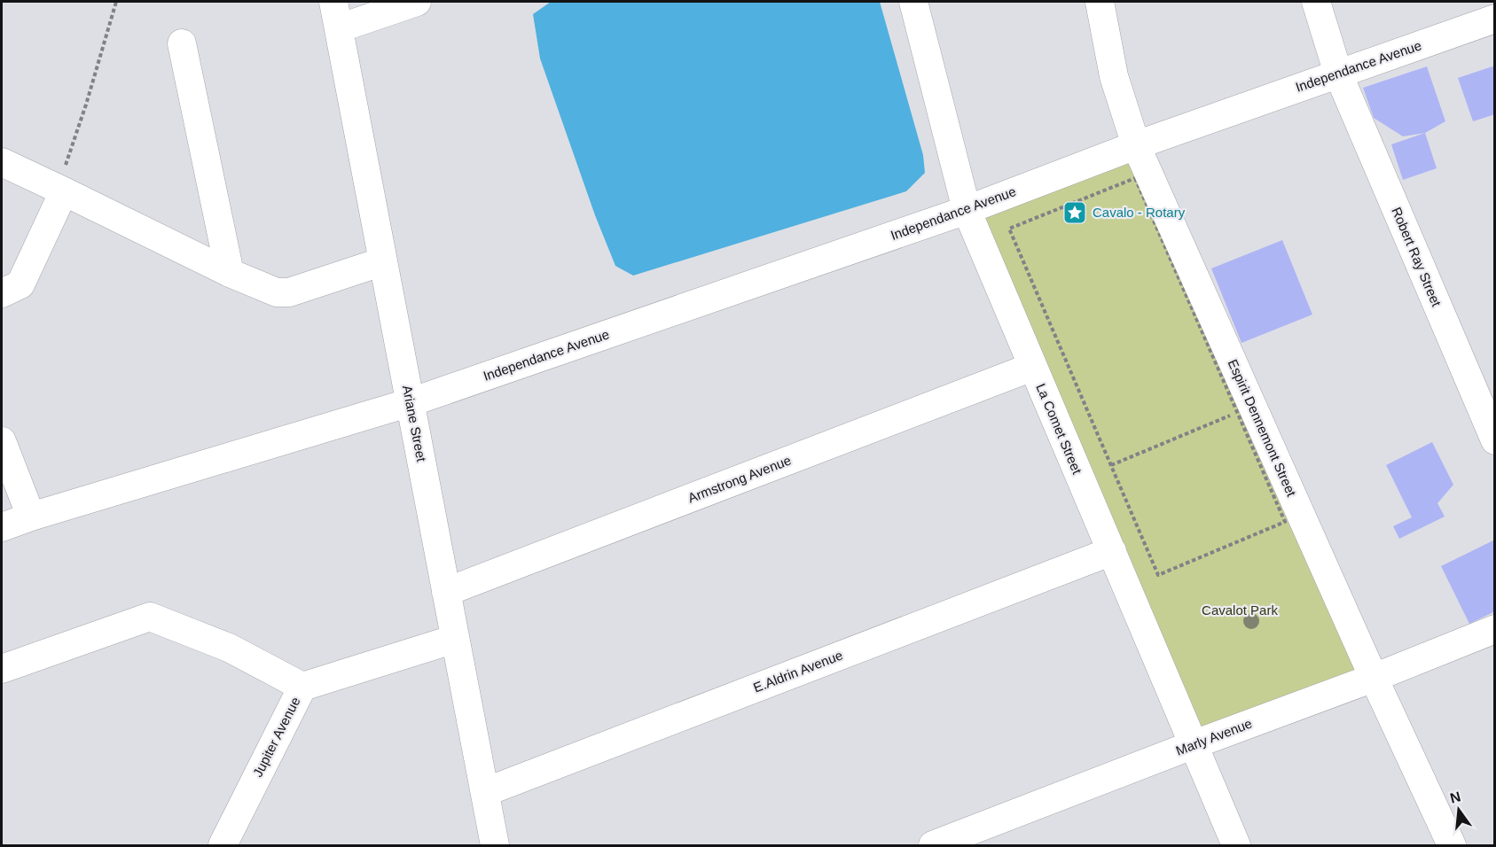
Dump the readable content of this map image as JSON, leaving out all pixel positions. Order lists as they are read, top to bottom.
{
  "streets": {
    "street": [
      "Independance Avenue",
      "Robert Ray Street",
      "Ariane Street",
      "Espirit Dennemont Street",
      "La Comet Street",
      "Armstrong Avenue",
      "E.Aldrin Avenue",
      "Jupiter Avenue",
      "Marly Avenue"
    ]
  },
  "crossings": [
    ["Independance Avenue", "Robert Ray Street"],
    ["Independance Avenue", "Ariane Street"],
    ["Independance Avenue", "Espirit Dennemont Street"],
    ["Independance Avenue", "La Comet Street"],
    ["Ariane Street", "Armstrong Avenue"],
    ["Ariane Street", "E.Aldrin Avenue"],
    ["Ariane Street", "Jupiter Avenue"],
    ["Espirit Dennemont Street", "Marly Avenue"],
    ["La Comet Street", "Armstrong Avenue"],
    ["La Comet Street", "E.Aldrin Avenue"],
    ["La Comet Street", "Marly Avenue"]
  ],
  "parks": ["Cavalot Park"],
  "places": {
    "place": ["Cavalo - Rotary"]
  },
  "north": "top"
}
